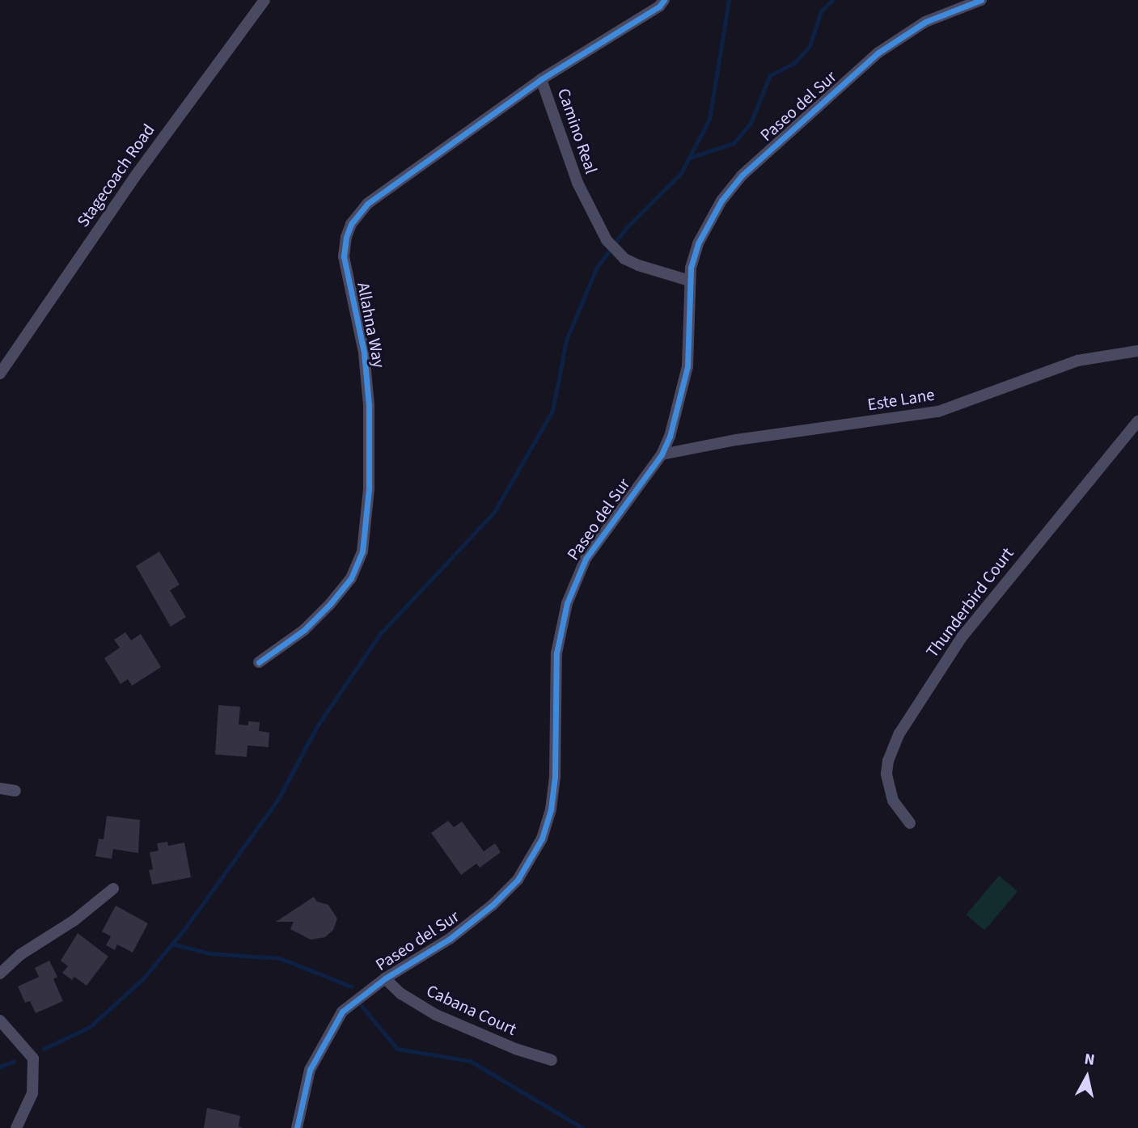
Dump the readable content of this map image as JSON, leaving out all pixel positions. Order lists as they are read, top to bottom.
{
  "streets": {
    "street": [
      "Paseo del Sur",
      "Camino Real",
      "Stagecoach Road",
      "Allahna Way",
      "Este Lane",
      "Thunderbird Court",
      "Cabana Court"
    ]
  },
  "crossings": [
    ["Paseo del Sur", "Camino Real"],
    ["Paseo del Sur", "Este Lane"],
    ["Paseo del Sur", "Cabana Court"],
    ["Camino Real", "Allahna Way"]
  ],
  "north": "top"
}
